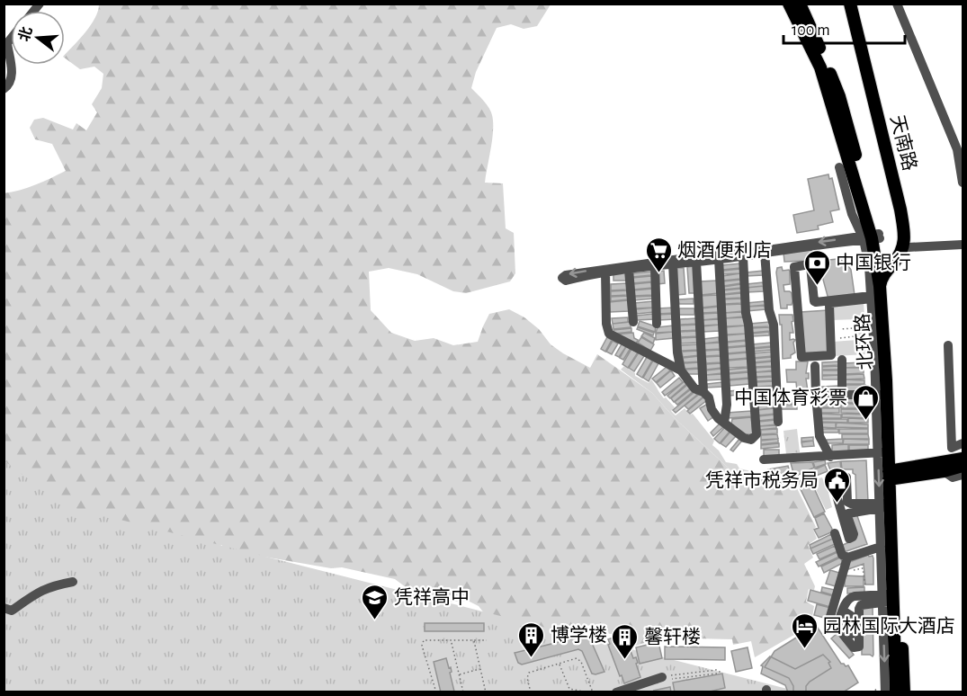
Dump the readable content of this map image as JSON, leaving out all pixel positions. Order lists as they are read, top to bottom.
{
  "streets": {
    "main road": ["天南路", "北环路"]
  },
  "crossings": [
    ["天南路", "北环路"]
  ],
  "places": {
    "supermarket": ["烟酒便利店"],
    "bank": ["中国银行"],
    "shop": ["中国体育彩票"],
    "public building": ["凭祥市税务局"],
    "school or university": ["凭祥高中"],
    "hotel": ["园林国际大酒店"],
    "building": ["博学楼", "馨轩楼"]
  },
  "scale_bar": "100 m",
  "north": "left"
}
